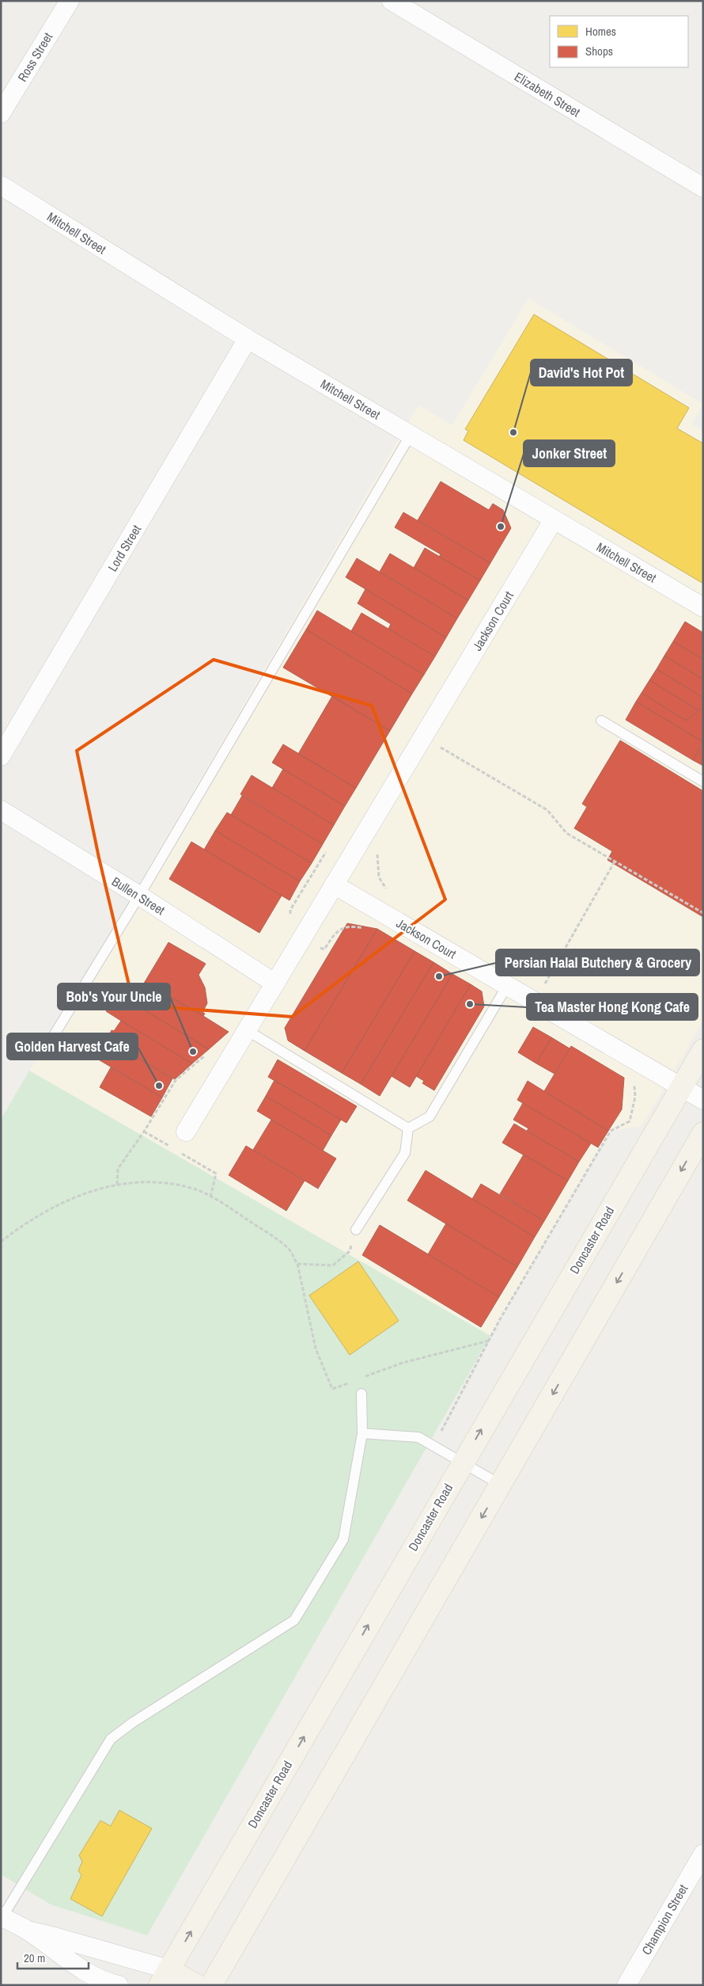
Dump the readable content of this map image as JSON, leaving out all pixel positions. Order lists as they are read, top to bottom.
{
  "streets": {
    "main road": ["Doncaster Road"],
    "street": [
      "Ross Street",
      "Elizabeth Street",
      "Mitchell Street",
      "Lord Street",
      "Jackson Court",
      "Bullen Street",
      "Champion Street"
    ]
  },
  "crossings": [
    ["Mitchell Street", "Lord Street"],
    ["Mitchell Street", "Jackson Court"],
    ["Jackson Court", "Bullen Street"],
    ["Jackson Court", "Doncaster Road"]
  ],
  "places": [
    "David's Hot Pot",
    "Jonker Street",
    "Persian Halal Butchery & Grocery",
    "Tea Master Hong Kong Cafe",
    "Bob's Your Uncle",
    "Golden Harvest Cafe"
  ],
  "legend": ["Homes", "Shops"],
  "scale_bar": "20 m"
}
